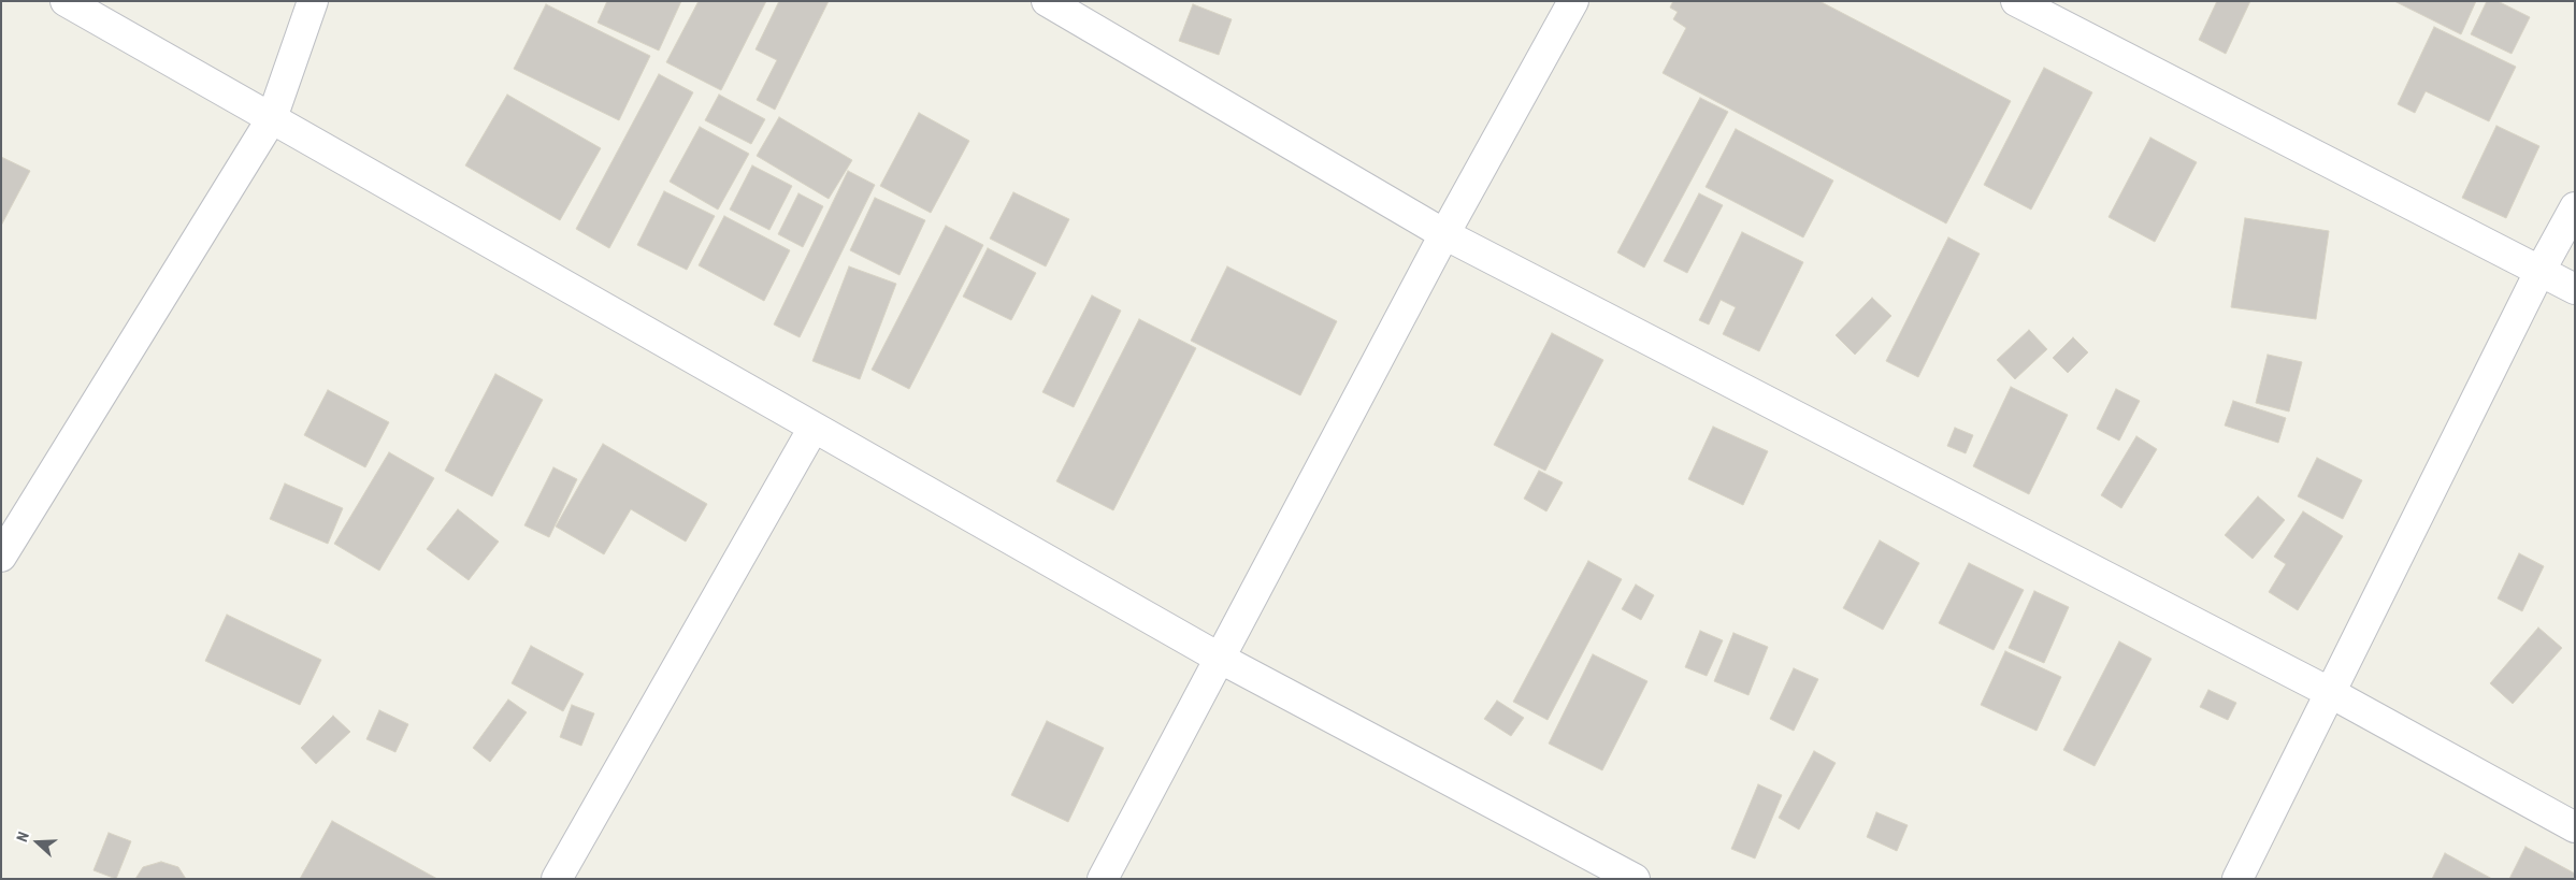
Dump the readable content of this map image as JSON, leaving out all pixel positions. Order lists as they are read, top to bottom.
{
  "north": "left"
}
